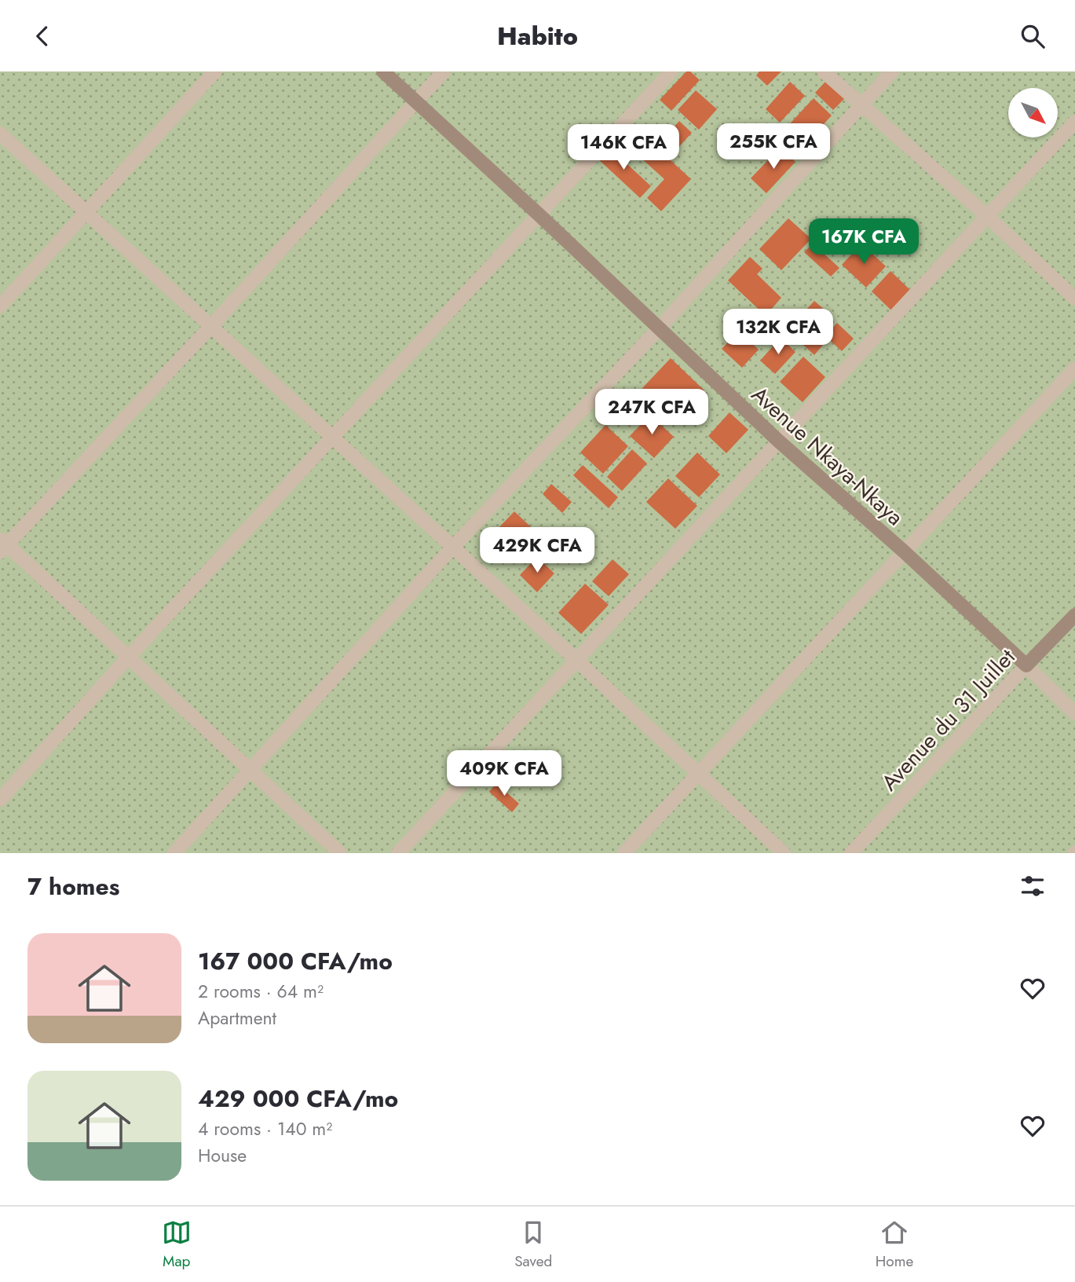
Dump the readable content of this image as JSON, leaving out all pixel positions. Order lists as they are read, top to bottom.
{
  "streets": {
    "street": ["Avenue Nkaya-Nkaya", "Avenue du 31 Juillet"]
  },
  "crossings": [
    ["Avenue Nkaya-Nkaya", "Avenue du 31 Juillet"]
  ],
  "north": "bottom right",
  "page": {
    "header": "Habito",
    "price": [
      "255K CFA",
      "146K CFA",
      "167K CFA",
      "132K CFA",
      "247K CFA",
      "429K CFA",
      "409K CFA"
    ],
    "heading": "7 homes",
    "list": [
      {
        "name": "167 000 CFA/mo",
        "note": "2 rooms · 64 m² · Apartment"
      },
      {
        "name": "429 000 CFA/mo",
        "note": "4 rooms · 140 m² · House"
      }
    ],
    "tabs": ["Map", "Saved", "Home"]
  }
}
